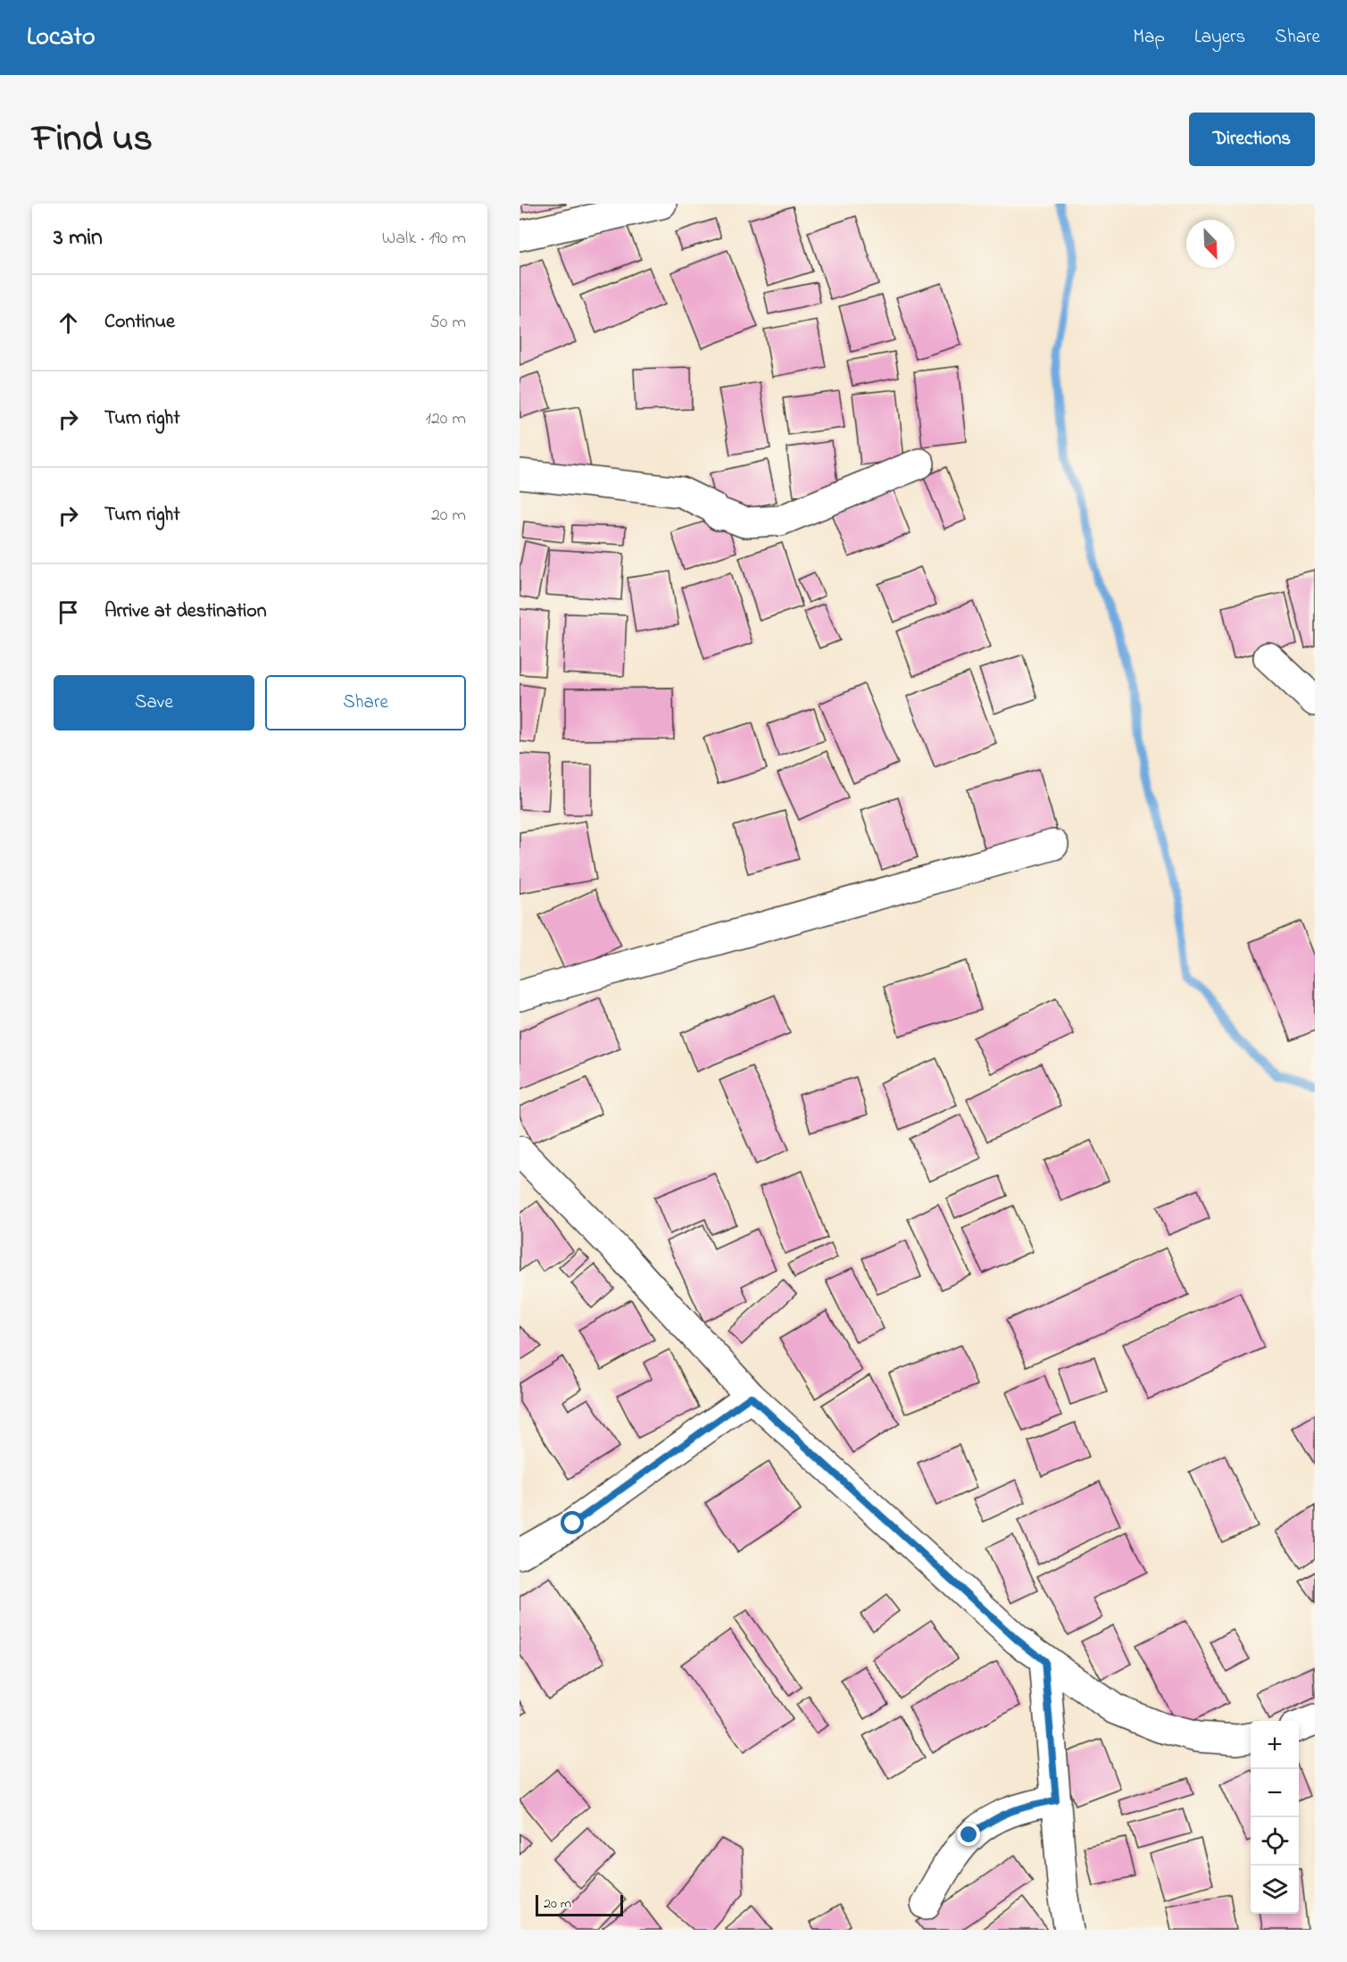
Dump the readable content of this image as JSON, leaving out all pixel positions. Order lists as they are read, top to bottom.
{
  "scale_bar": "20 m",
  "north": "bottom right",
  "page": {
    "header": "Locato",
    "nav": ["Map", "Layers", "Share"],
    "title": "Find us",
    "buttons": [
      "Directions",
      ["Save", "Share"]
    ],
    "heading": ["3 min", "Walk · 190 m"],
    "list": [
      ["Continue", "50 m"],
      ["Turn right", "120 m"],
      ["Turn right", "20 m"],
      "Arrive at destination"
    ],
    "map_buttons": ["+", "−"],
    "scale": "20 m"
  }
}
